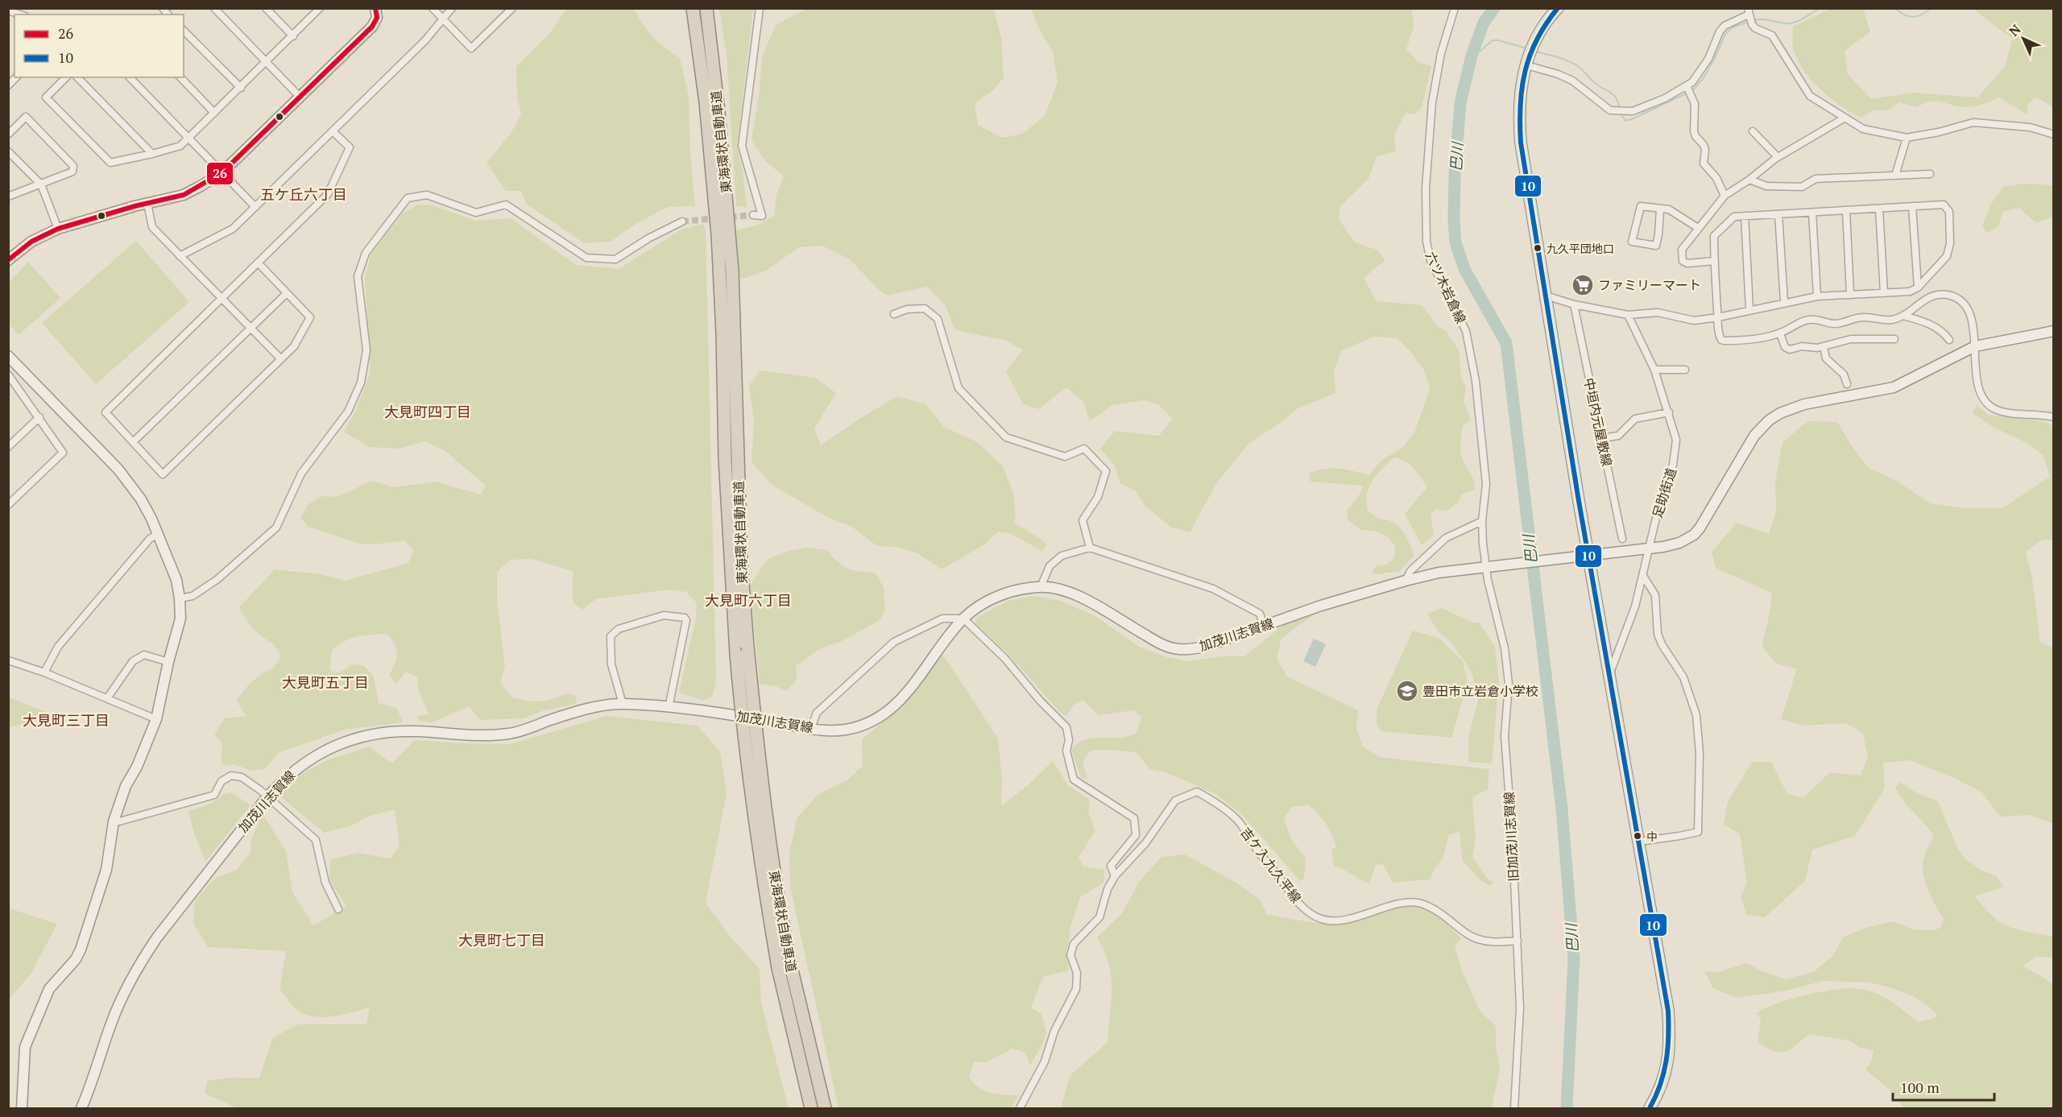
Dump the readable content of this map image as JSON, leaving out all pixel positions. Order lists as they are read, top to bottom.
{
  "streets": {
    "highway": ["東海環状自動車道"],
    "street": [
      "六ツ木岩倉線",
      "中垣内元屋敷線",
      "足助街道",
      "加茂川志賀線",
      "旧加茂川志賀線",
      "吉ケ入九久平線"
    ]
  },
  "crossings": [
    ["六ツ木岩倉線", "加茂川志賀線"],
    ["六ツ木岩倉線", "旧加茂川志賀線"],
    ["足助街道", "加茂川志賀線"],
    ["加茂川志賀線", "旧加茂川志賀線"],
    ["旧加茂川志賀線", "吉ケ入九久平線"]
  ],
  "districts": [
    "五ケ丘六丁目",
    "大見町四丁目",
    "大見町六丁目",
    "大見町五丁目",
    "大見町三丁目",
    "大見町七丁目"
  ],
  "water": ["巴川"],
  "places": {
    "other": ["九久平団地口", "中"],
    "supermarket": ["ファミリーマート"],
    "school or university": ["豊田市立岩倉小学校"]
  },
  "lines": ["transit line 26", "transit line 10"],
  "legend": ["26", "10"],
  "scale_bar": "100 m",
  "north": "top left"
}
